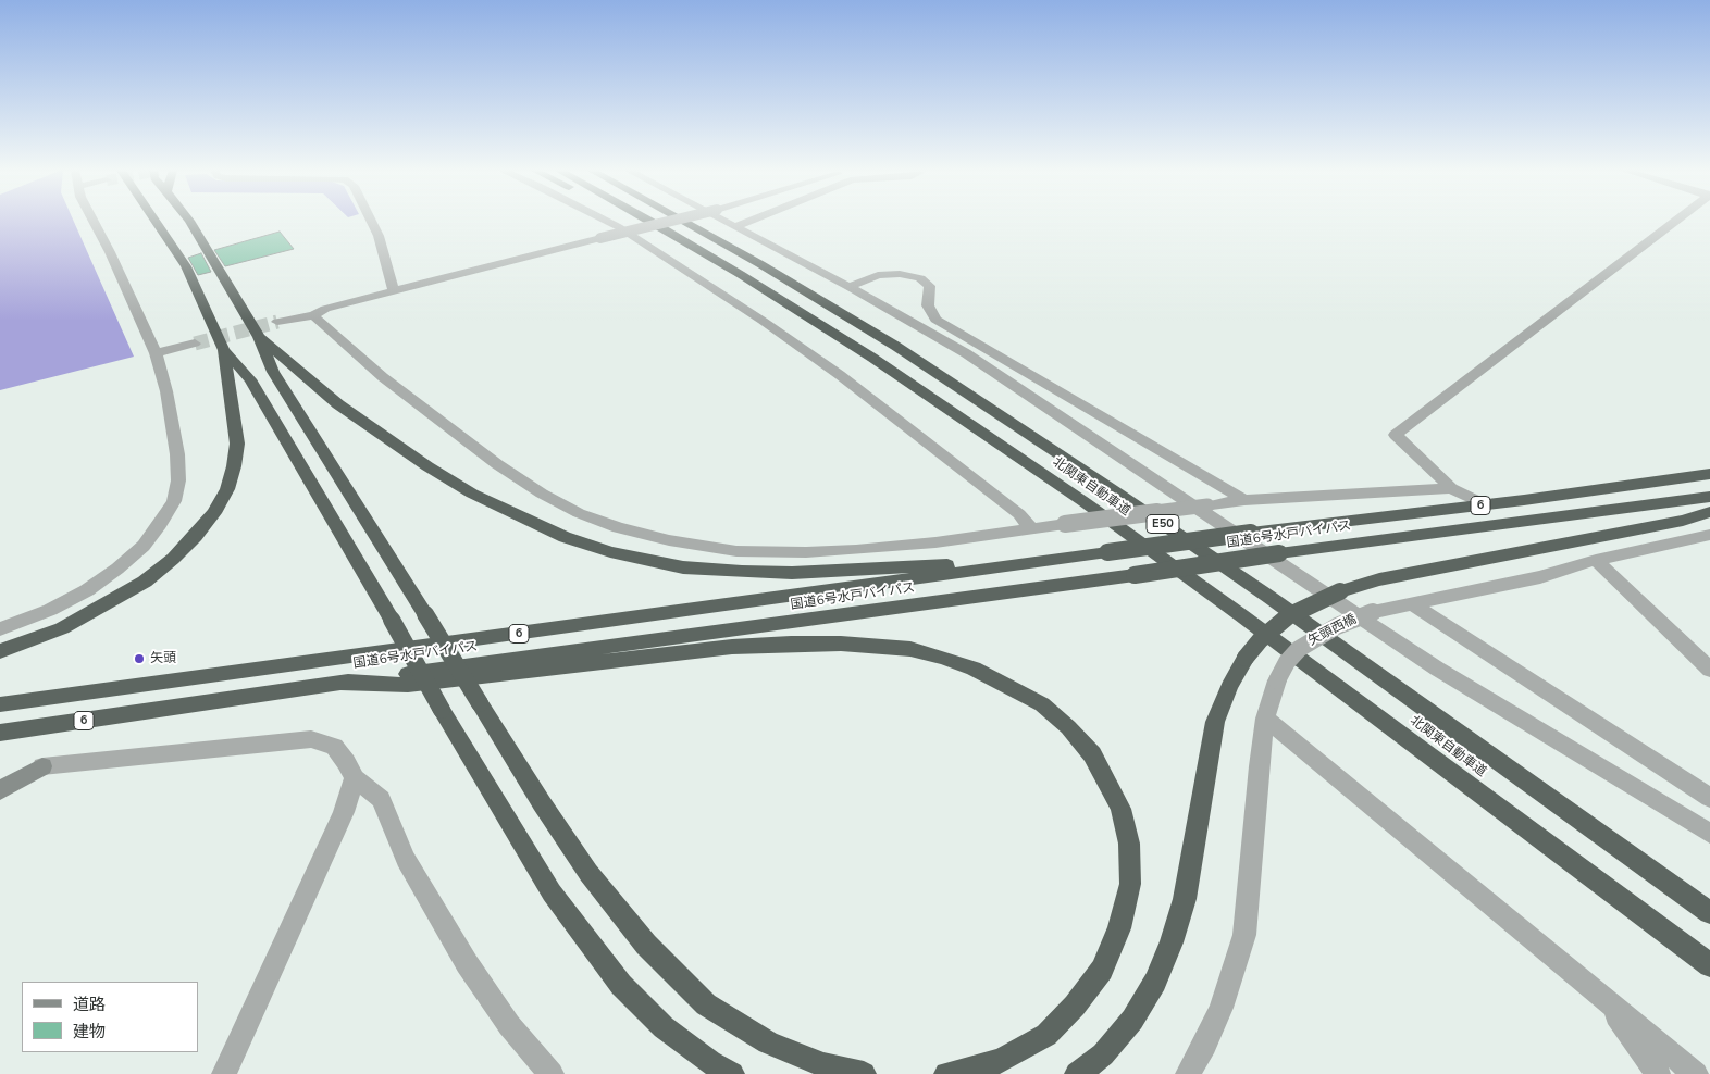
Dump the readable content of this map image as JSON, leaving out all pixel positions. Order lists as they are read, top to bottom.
{
  "streets": {
    "highway": [
      "北関東自動車道",
      "6",
      "E50",
      "国道6号水戸バイパス"
    ],
    "street": ["矢頭西橋"]
  },
  "places": ["矢頭"],
  "legend": ["道路", "建物"]
}
